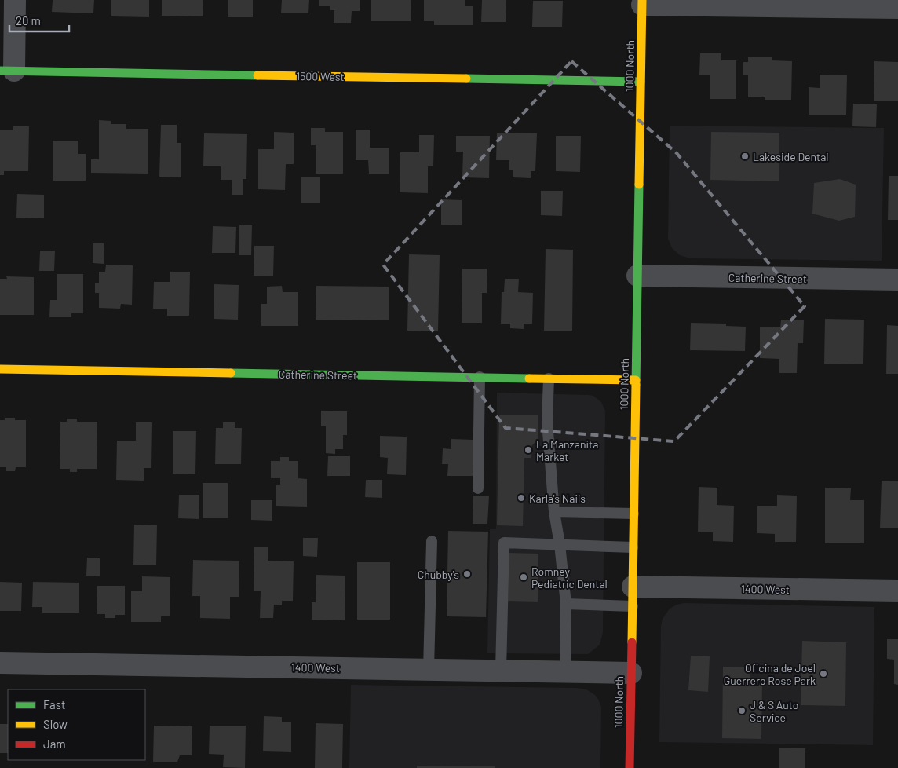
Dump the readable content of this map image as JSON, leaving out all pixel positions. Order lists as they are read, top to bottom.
{
  "streets": {
    "street": [
      "1000 North",
      "1500 West",
      "Catherine Street",
      "1400 West"
    ]
  },
  "crossings": [
    ["1000 North", "1500 West"],
    ["1000 North", "Catherine Street"],
    ["1000 North", "1400 West"]
  ],
  "places": [
    "Lakeside Dental",
    "La Manzanita Market",
    "Karla's Nails",
    "Chubby's",
    "Romney Pediatric Dental",
    "Oficina de Joel Guerrero Rose Park",
    "J & S Auto Service"
  ],
  "legend": ["Fast", "Slow", "Jam"],
  "scale_bar": "20 m"
}
